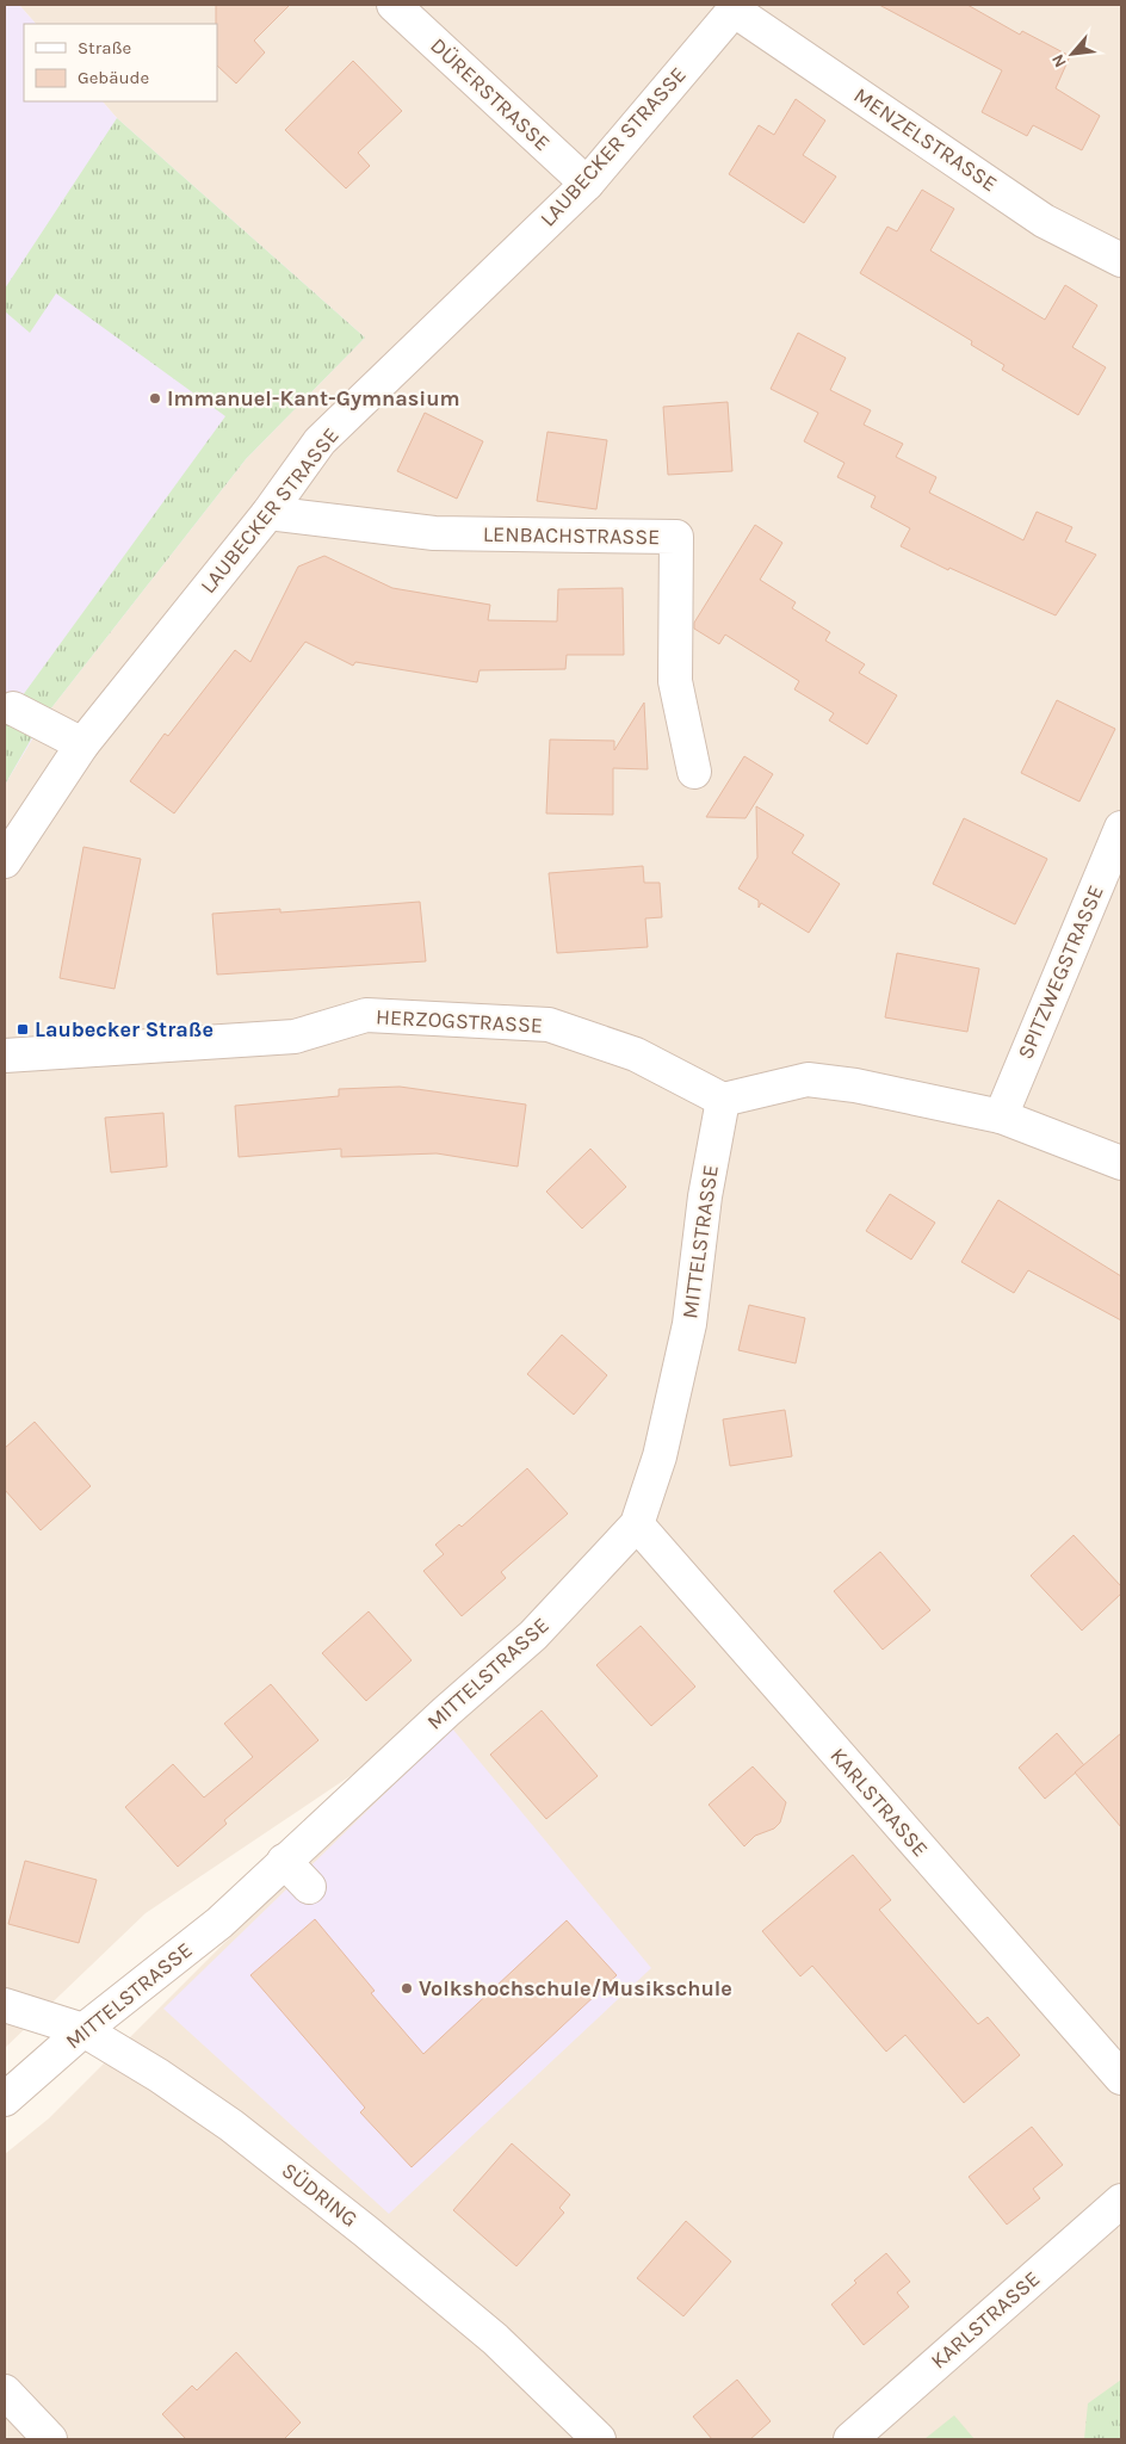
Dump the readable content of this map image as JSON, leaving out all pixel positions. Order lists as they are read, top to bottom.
{
  "streets": {
    "street": [
      "DÜRERSTRASSE",
      "MENZELSTRASSE",
      "LAUBECKER STRASSE",
      "LENBACHSTRASSE",
      "SPITZWEGSTRASSE",
      "HERZOGSTRASSE",
      "MITTELSTRASSE",
      "KARLSTRASSE",
      "SÜDRING"
    ]
  },
  "crossings": [
    ["DÜRERSTRASSE", "LAUBECKER STRASSE"],
    ["MENZELSTRASSE", "LAUBECKER STRASSE"],
    ["LAUBECKER STRASSE", "LENBACHSTRASSE"],
    ["HERZOGSTRASSE", "MITTELSTRASSE"],
    ["MITTELSTRASSE", "KARLSTRASSE"],
    ["MITTELSTRASSE", "SÜDRING"]
  ],
  "places": {
    "other": ["Immanuel-Kant-Gymnasium", "Volkshochschule/Musikschule"],
    "transit": ["Laubecker Straße"]
  },
  "legend": ["Straße", "Gebäude"],
  "north": "bottom left"
}
